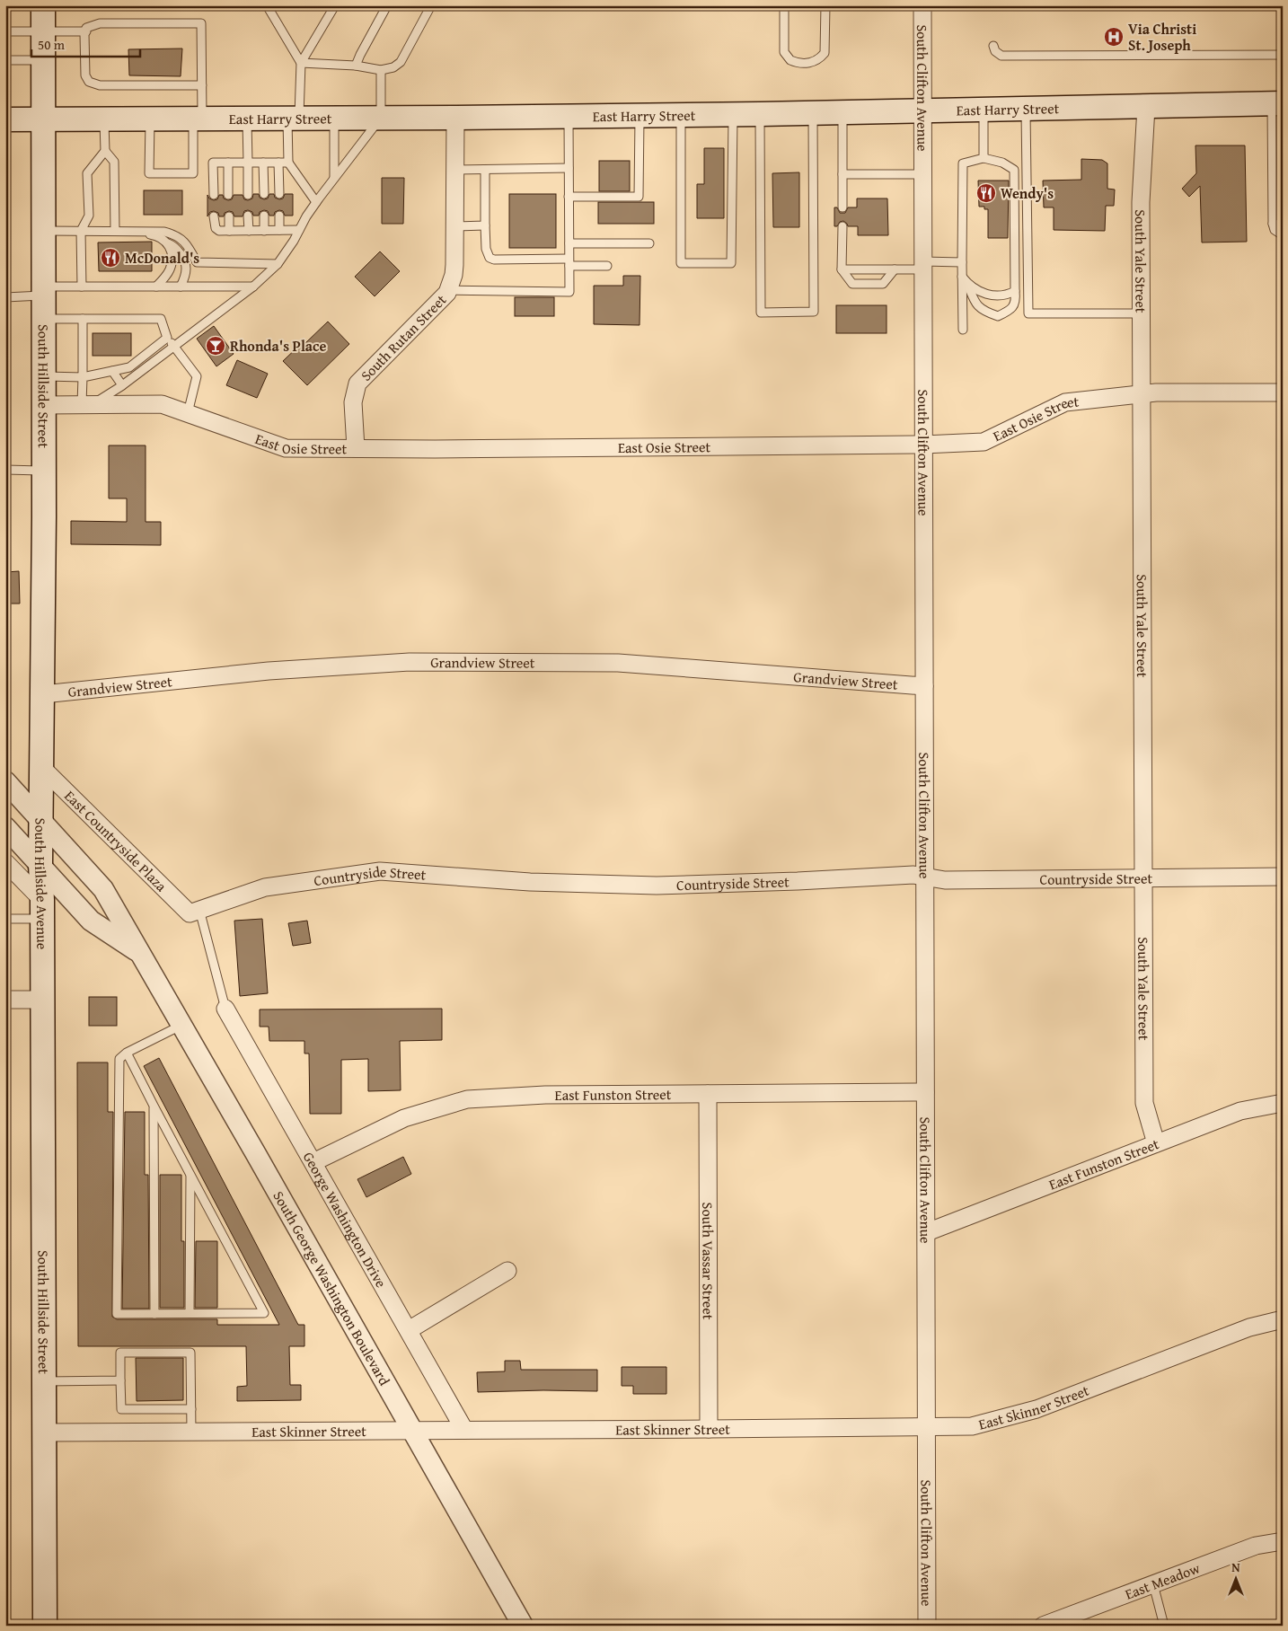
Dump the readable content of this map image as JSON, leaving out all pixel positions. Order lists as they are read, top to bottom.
{
  "streets": {
    "main road": ["East Harry Street", "South Hillside Street", "South Hillside Avenue"],
    "street": [
      "South Clifton Avenue",
      "South Yale Street",
      "South Rutan Street",
      "East Osie Street",
      "Grandview Street",
      "East Countryside Plaza",
      "Countryside Street",
      "East Funston Street",
      "George Washington Drive",
      "South Vassar Street",
      "South George Washington Boulevard",
      "East Skinner Street",
      "East Meadow"
    ]
  },
  "crossings": [
    ["South Clifton Avenue", "East Harry Street"],
    ["South Clifton Avenue", "East Osie Street"],
    ["South Clifton Avenue", "Grandview Street"],
    ["South Clifton Avenue", "Countryside Street"],
    ["South Clifton Avenue", "East Funston Street"],
    ["South Clifton Avenue", "East Skinner Street"],
    ["East Harry Street", "South Yale Street"],
    ["East Harry Street", "South Rutan Street"],
    ["East Harry Street", "South Hillside Street"],
    ["South Yale Street", "East Osie Street"],
    ["South Yale Street", "Countryside Street"],
    ["South Yale Street", "East Funston Street"],
    ["South Rutan Street", "East Osie Street"],
    ["South Hillside Street", "East Osie Street"],
    ["South Hillside Street", "Grandview Street"],
    ["South Hillside Street", "East Countryside Plaza"],
    ["South Hillside Street", "South Hillside Avenue"],
    ["South Hillside Street", "East Skinner Street"],
    ["East Countryside Plaza", "Countryside Street"],
    ["East Countryside Plaza", "South Hillside Avenue"],
    ["South Hillside Avenue", "South George Washington Boulevard"],
    ["East Funston Street", "George Washington Drive"],
    ["East Funston Street", "South Vassar Street"],
    ["George Washington Drive", "East Skinner Street"],
    ["South Vassar Street", "East Skinner Street"],
    ["South George Washington Boulevard", "East Skinner Street"]
  ],
  "places": {
    "hospital": ["Via Christi St. Joseph"],
    "restaurant": ["Wendy's", "McDonald's"],
    "bar": ["Rhonda's Place"]
  },
  "scale_bar": "50 m",
  "north": "top"
}
